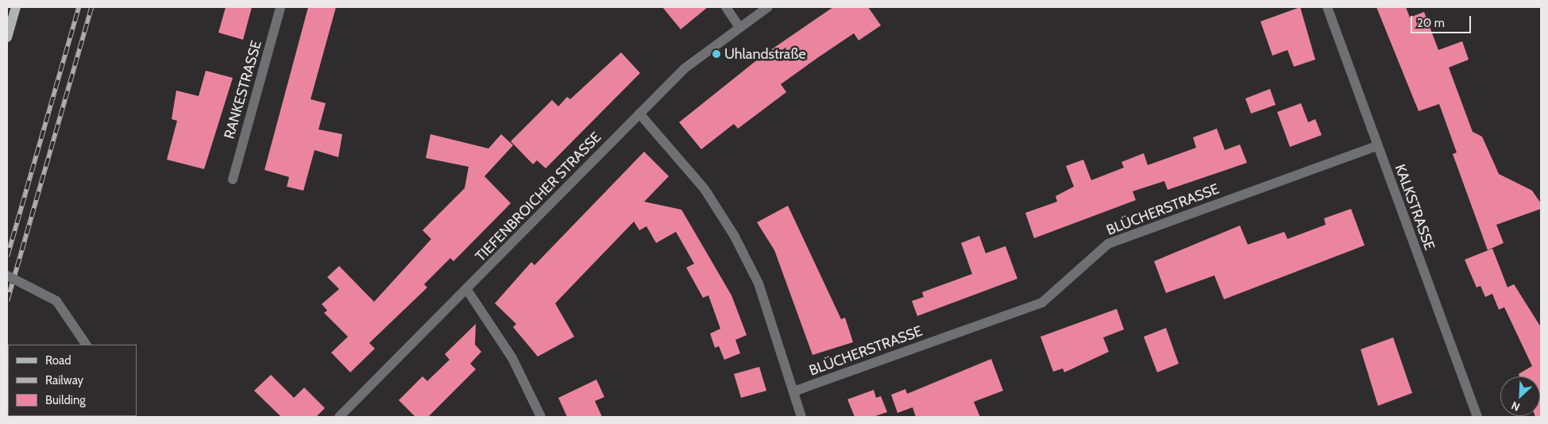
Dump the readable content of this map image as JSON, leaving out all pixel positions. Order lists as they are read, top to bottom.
{
  "streets": {
    "street": [
      "RANKESTRASSE",
      "TIEFENBROICHER STRASSE",
      "KALKSTRASSE",
      "BLÜCHERSTRASSE"
    ]
  },
  "crossings": [
    ["KALKSTRASSE", "BLÜCHERSTRASSE"]
  ],
  "places": ["Uhlandstraße"],
  "legend": ["Road", "Railway", "Building"],
  "scale_bar": "20 m",
  "north": "bottom left"
}
